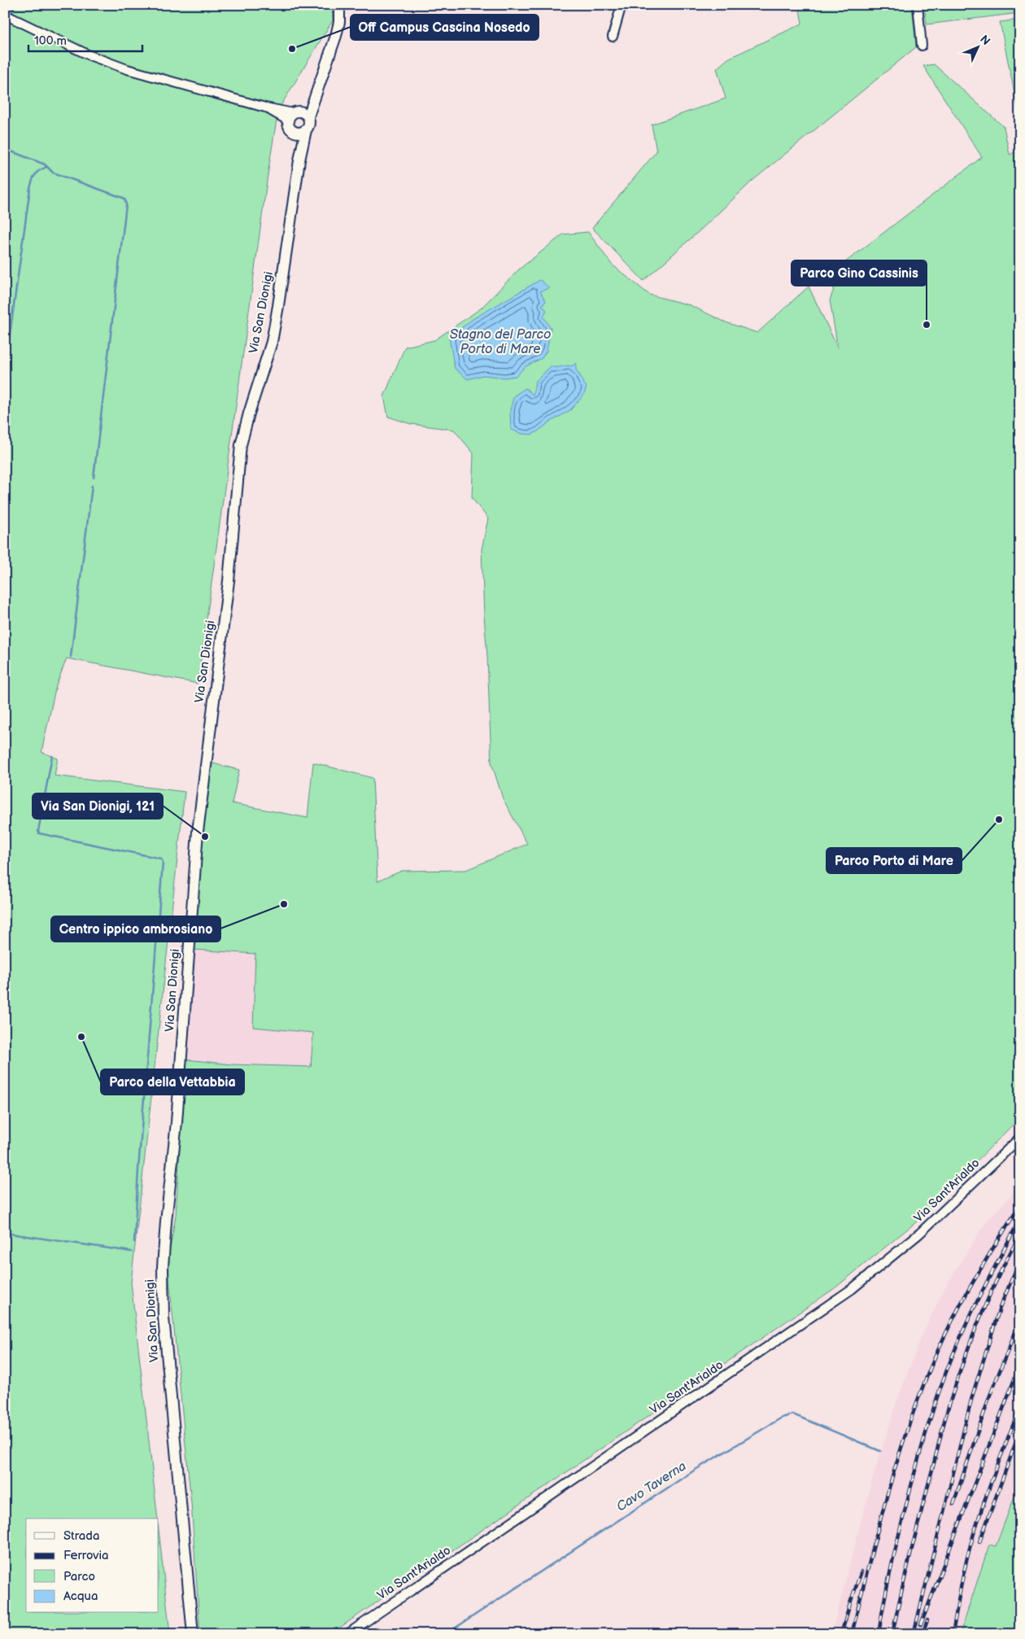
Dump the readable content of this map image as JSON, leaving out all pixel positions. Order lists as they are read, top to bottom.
{
  "streets": {
    "street": ["Via San Dionigi", "Via Sant'Arialdo"]
  },
  "water": ["Stagno del Parco Porto di Mare", "Cavo Taverna"],
  "places": [
    "Off Campus Cascina Nosedo",
    "Parco Gino Cassinis",
    "Parco Porto di Mare",
    "Via San Dionigi, 121",
    "Centro ippico ambrosiano",
    "Parco della Vettabbia"
  ],
  "legend": [
    "Strada",
    "Ferrovia",
    "Parco",
    "Acqua"
  ],
  "scale_bar": "100 m",
  "north": "top right"
}
